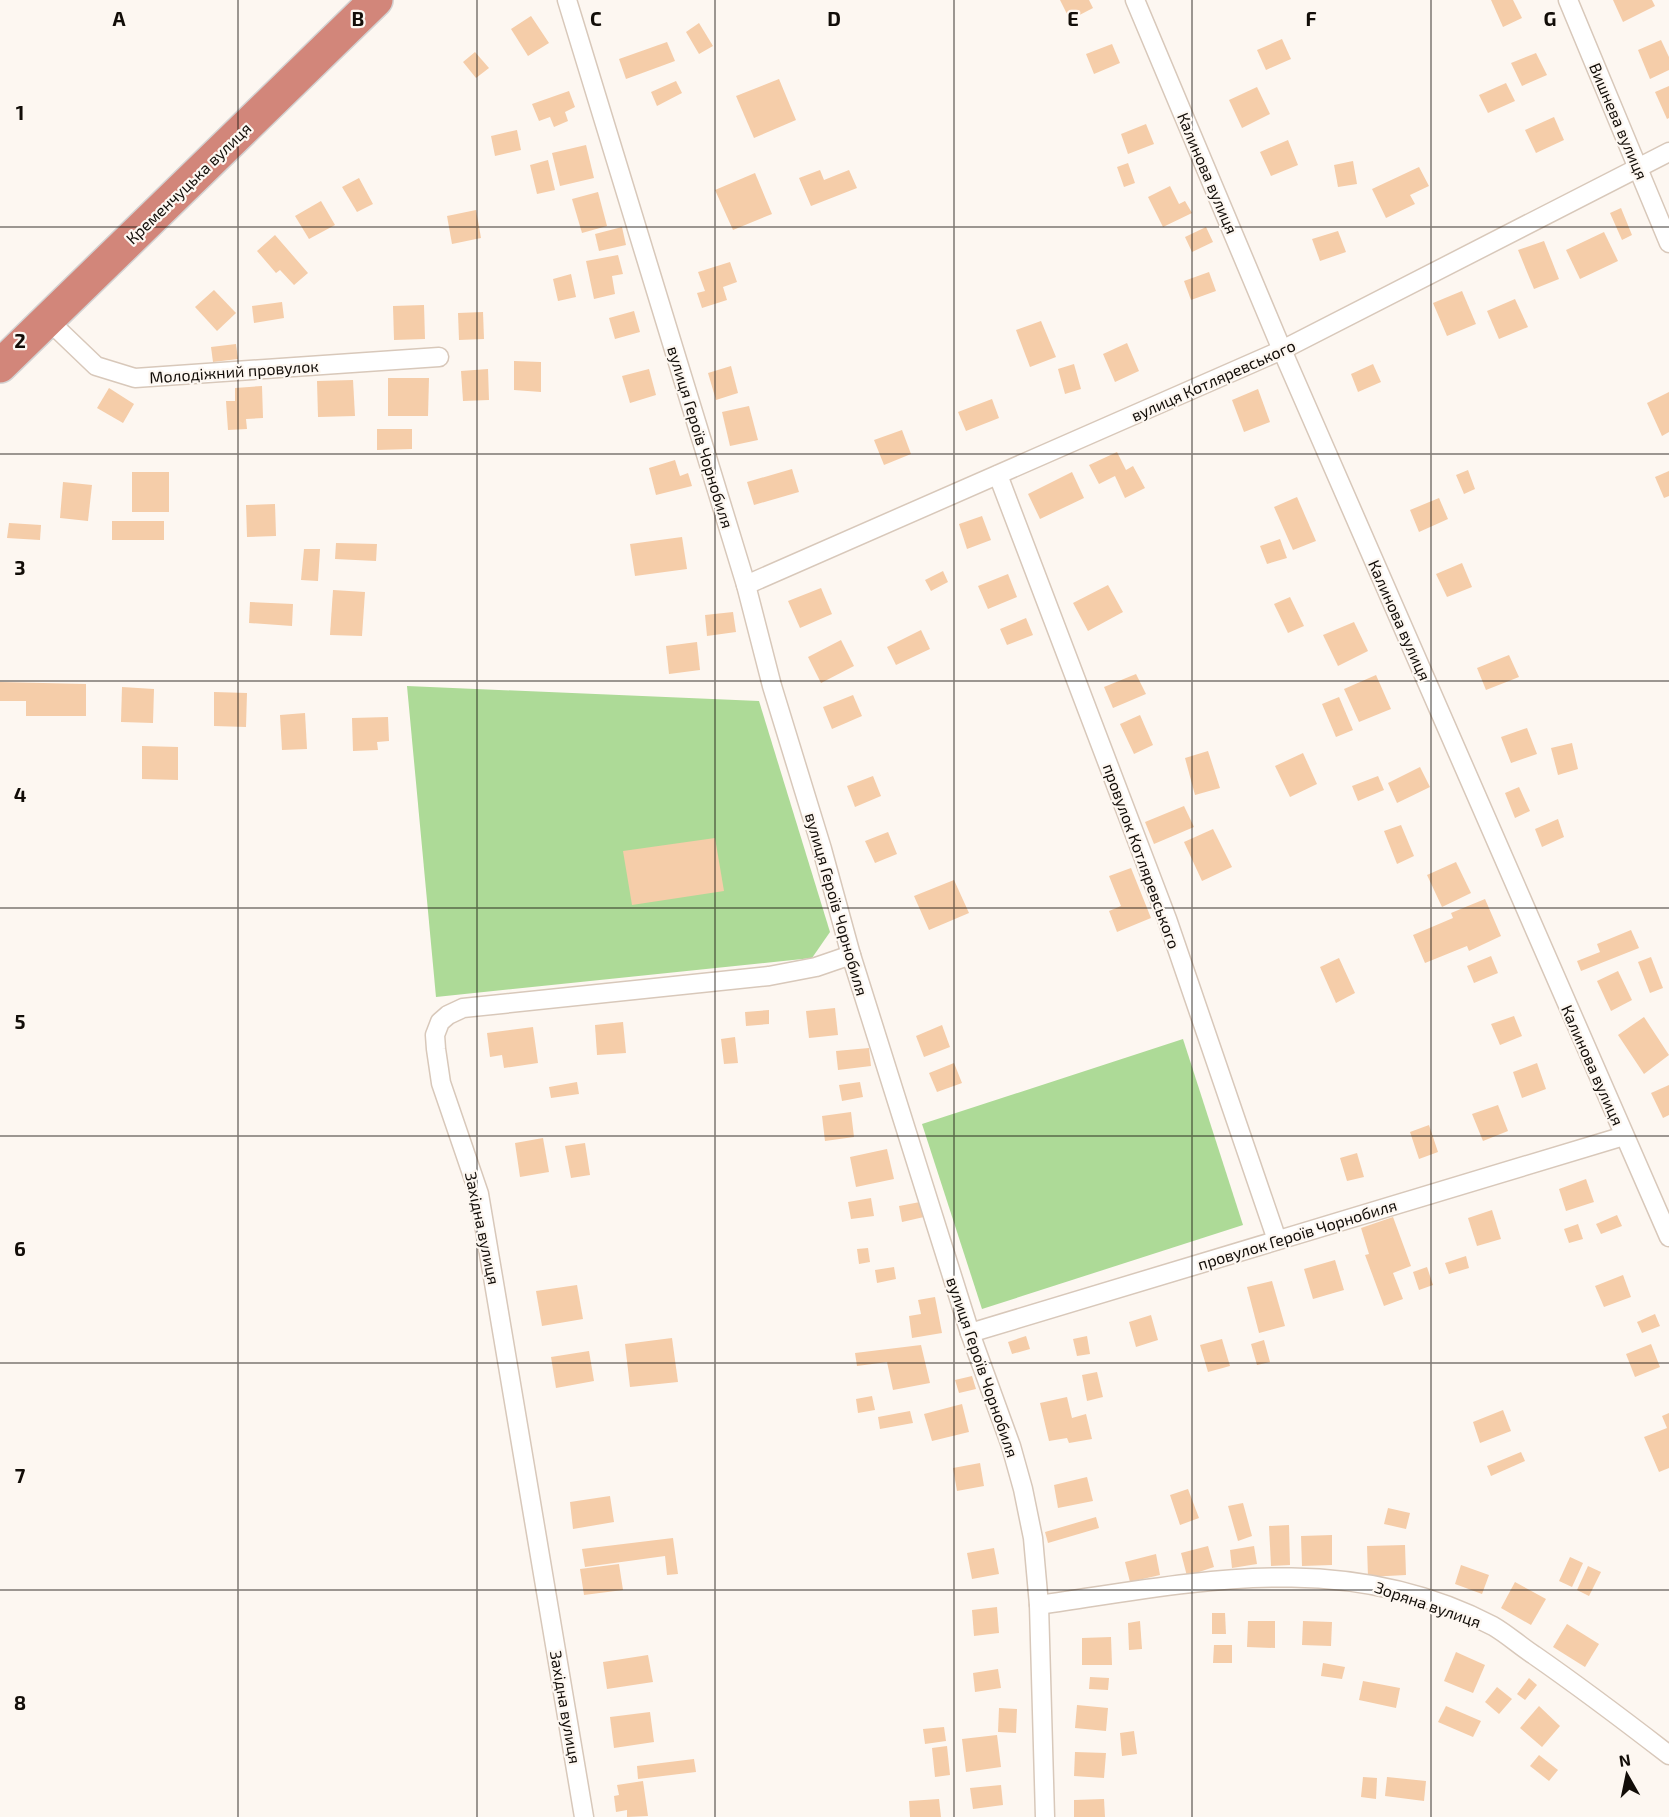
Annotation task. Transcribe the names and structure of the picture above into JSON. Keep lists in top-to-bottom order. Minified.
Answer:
{"streets":{"highway":["Кременчуцька вулиця"],"street":["Вишнева вулиця","Калинова вулиця","Молодіжний провулок","вулиця Котляревського","вулиця Героїв Чорнобиля","провулок Котляревського","Західна вулиця","провулок Героїв Чорнобиля","Зоряна вулиця"]},"crossings":[["Вишнева вулиця","вулиця Котляревського"],["Калинова вулиця","вулиця Котляревського"],["Калинова вулиця","провулок Героїв Чорнобиля"],["Кременчуцька вулиця","Молодіжний провулок"],["вулиця Котляревського","вулиця Героїв Чорнобиля"],["вулиця Котляревського","провулок Котляревського"],["вулиця Героїв Чорнобиля","Західна вулиця"],["вулиця Героїв Чорнобиля","провулок Героїв Чорнобиля"],["вулиця Героїв Чорнобиля","Зоряна вулиця"],["провулок Котляревського","провулок Героїв Чорнобиля"]],"north":"top","grid":{"columns":["A","B","C","D","E","F","G"],"rows":["1","2","3","4","5","6","7","8"]}}
